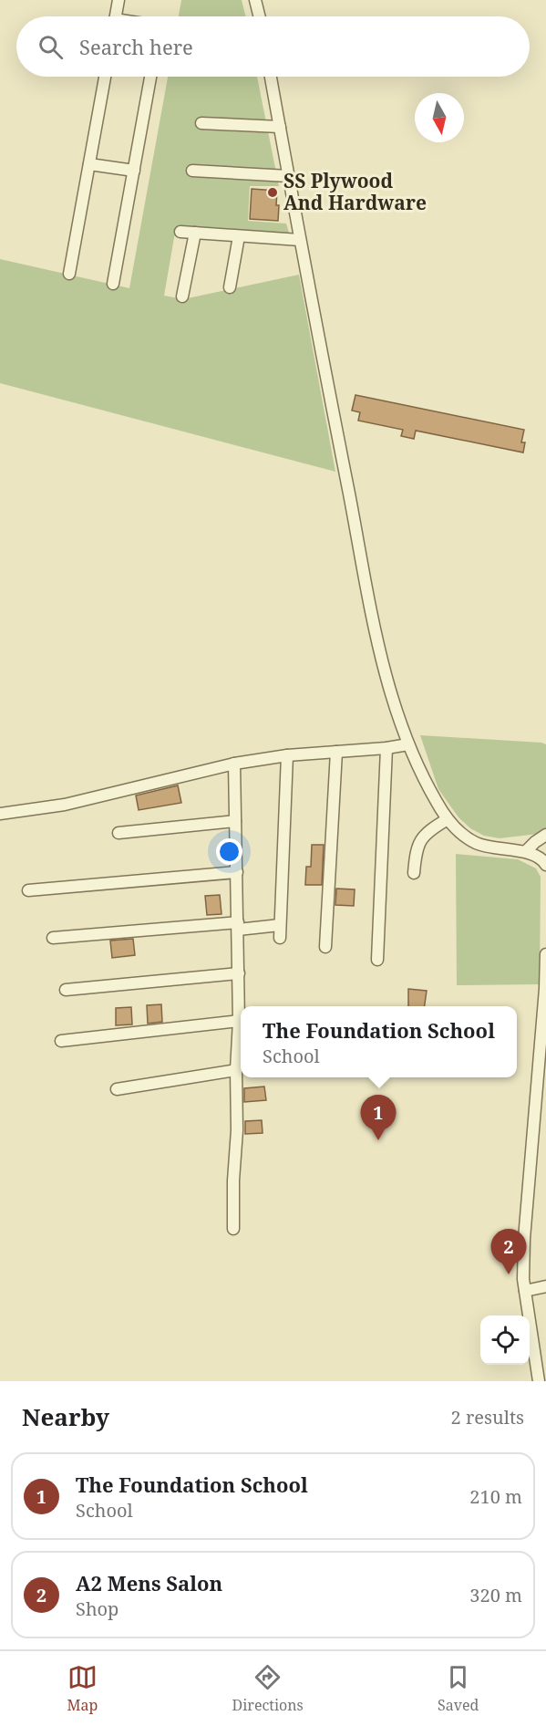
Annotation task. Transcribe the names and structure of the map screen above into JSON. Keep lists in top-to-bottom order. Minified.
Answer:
{"places":["SS Plywood And Hardware"],"north":"bottom","page":{"search":"Search here","popup":["The Foundation School","School"],"pins":["1","2"],"heading":["Nearby","2 results"],"list":[{"mark":"1","name":"The Foundation School","note":"School","value":"210 m"},{"mark":"2","name":"A2 Mens Salon","note":"Shop","value":"320 m"}],"nav":["Map","Directions","Saved"]}}
